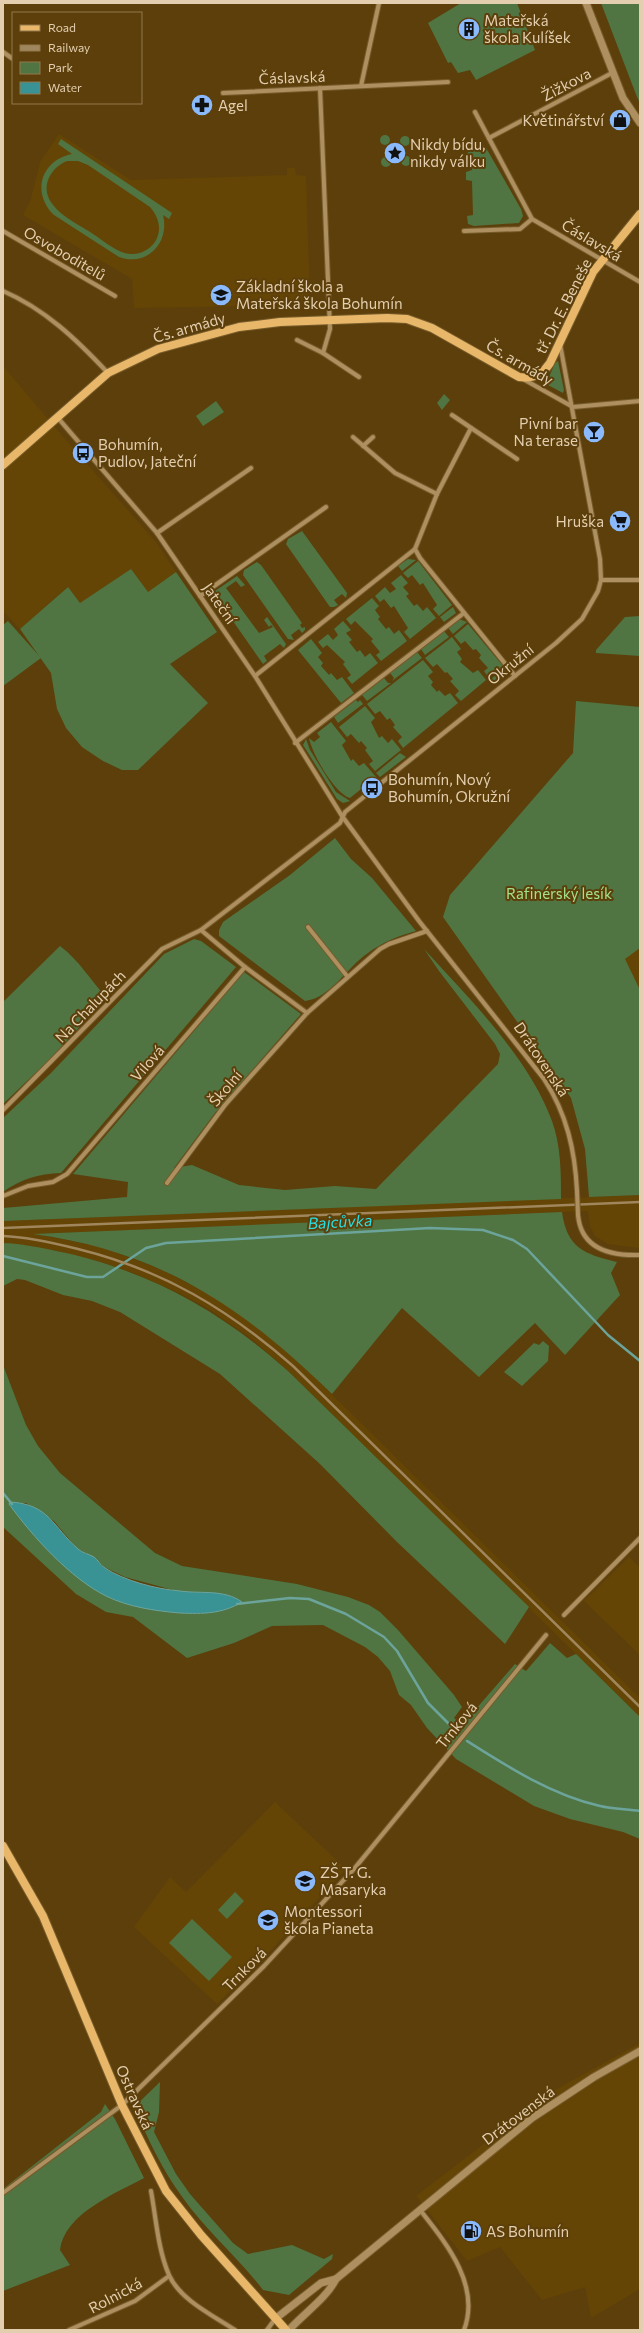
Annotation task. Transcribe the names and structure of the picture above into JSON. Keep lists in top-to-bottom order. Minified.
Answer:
{"streets":{"main road":["tř. Dr. E. Beneše","Čs. armády","Ostravská"],"street":["Čáslavská","Žižkova","Osvoboditelů","Jateční","Okružní","Na Chalupách","Drátovenská","Vilová","Školní","Trnková","Rolnická"]},"crossings":[["Čáslavská","tř. Dr. E. Beneše"],["tř. Dr. E. Beneše","Čs. armády"],["tř. Dr. E. Beneše","Okružní"],["Čs. armády","Jateční"],["Čs. armády","Okružní"],["Jateční","Okružní"],["Jateční","Na Chalupách"],["Okružní","Na Chalupách"],["Drátovenská","Školní"],["Drátovenská","Ostravská"],["Trnková","Ostravská"]],"water":["Bajcůvka"],"parks":["Rafinérský lesík"],"places":{"building":["Mateřská škola Kulíšek"],"pharmacy":["Agel"],"shop":["Květinářství"],"place":["Nikdy bídu, nikdy válku"],"school or university":["Základní škola a Mateřská škola Bohumín","ZŠ T. G. Masaryka","Montessori škola Pianeta"],"bar":["Pivní bar Na terase"],"bus stop":["Bohumín, Pudlov, Jateční","Bohumín, Nový Bohumín, Okružní"],"supermarket":["Hruška"],"fuel station":["AS Bohumín"]},"legend":["Road","Railway","Park","Water"]}
